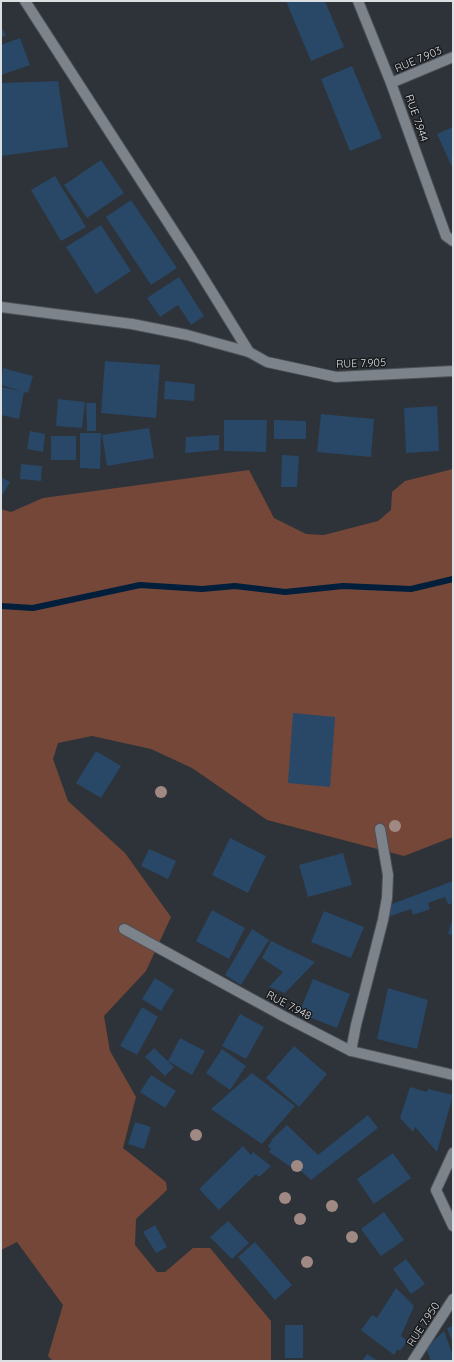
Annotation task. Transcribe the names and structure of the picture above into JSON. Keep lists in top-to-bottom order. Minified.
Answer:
{"streets":{"street":["RUE 7.903","RUE 7.944","RUE 7.905","RUE 7.948","RUE 7.950"]},"crossings":[["RUE 7.903","RUE 7.944"]]}
